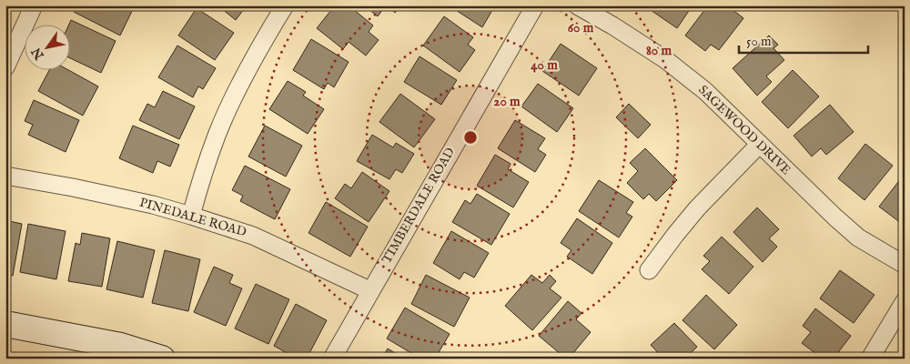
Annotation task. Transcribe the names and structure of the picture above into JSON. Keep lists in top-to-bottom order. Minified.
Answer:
{"streets":{"street":["SAGEWOOD DRIVE","TIMBERDALE ROAD","PINEDALE ROAD"]},"crossings":[["TIMBERDALE ROAD","PINEDALE ROAD"]],"scale_bar":"50 m","north":"bottom left","rings":["60 m","80 m","40 m","20 m"]}
